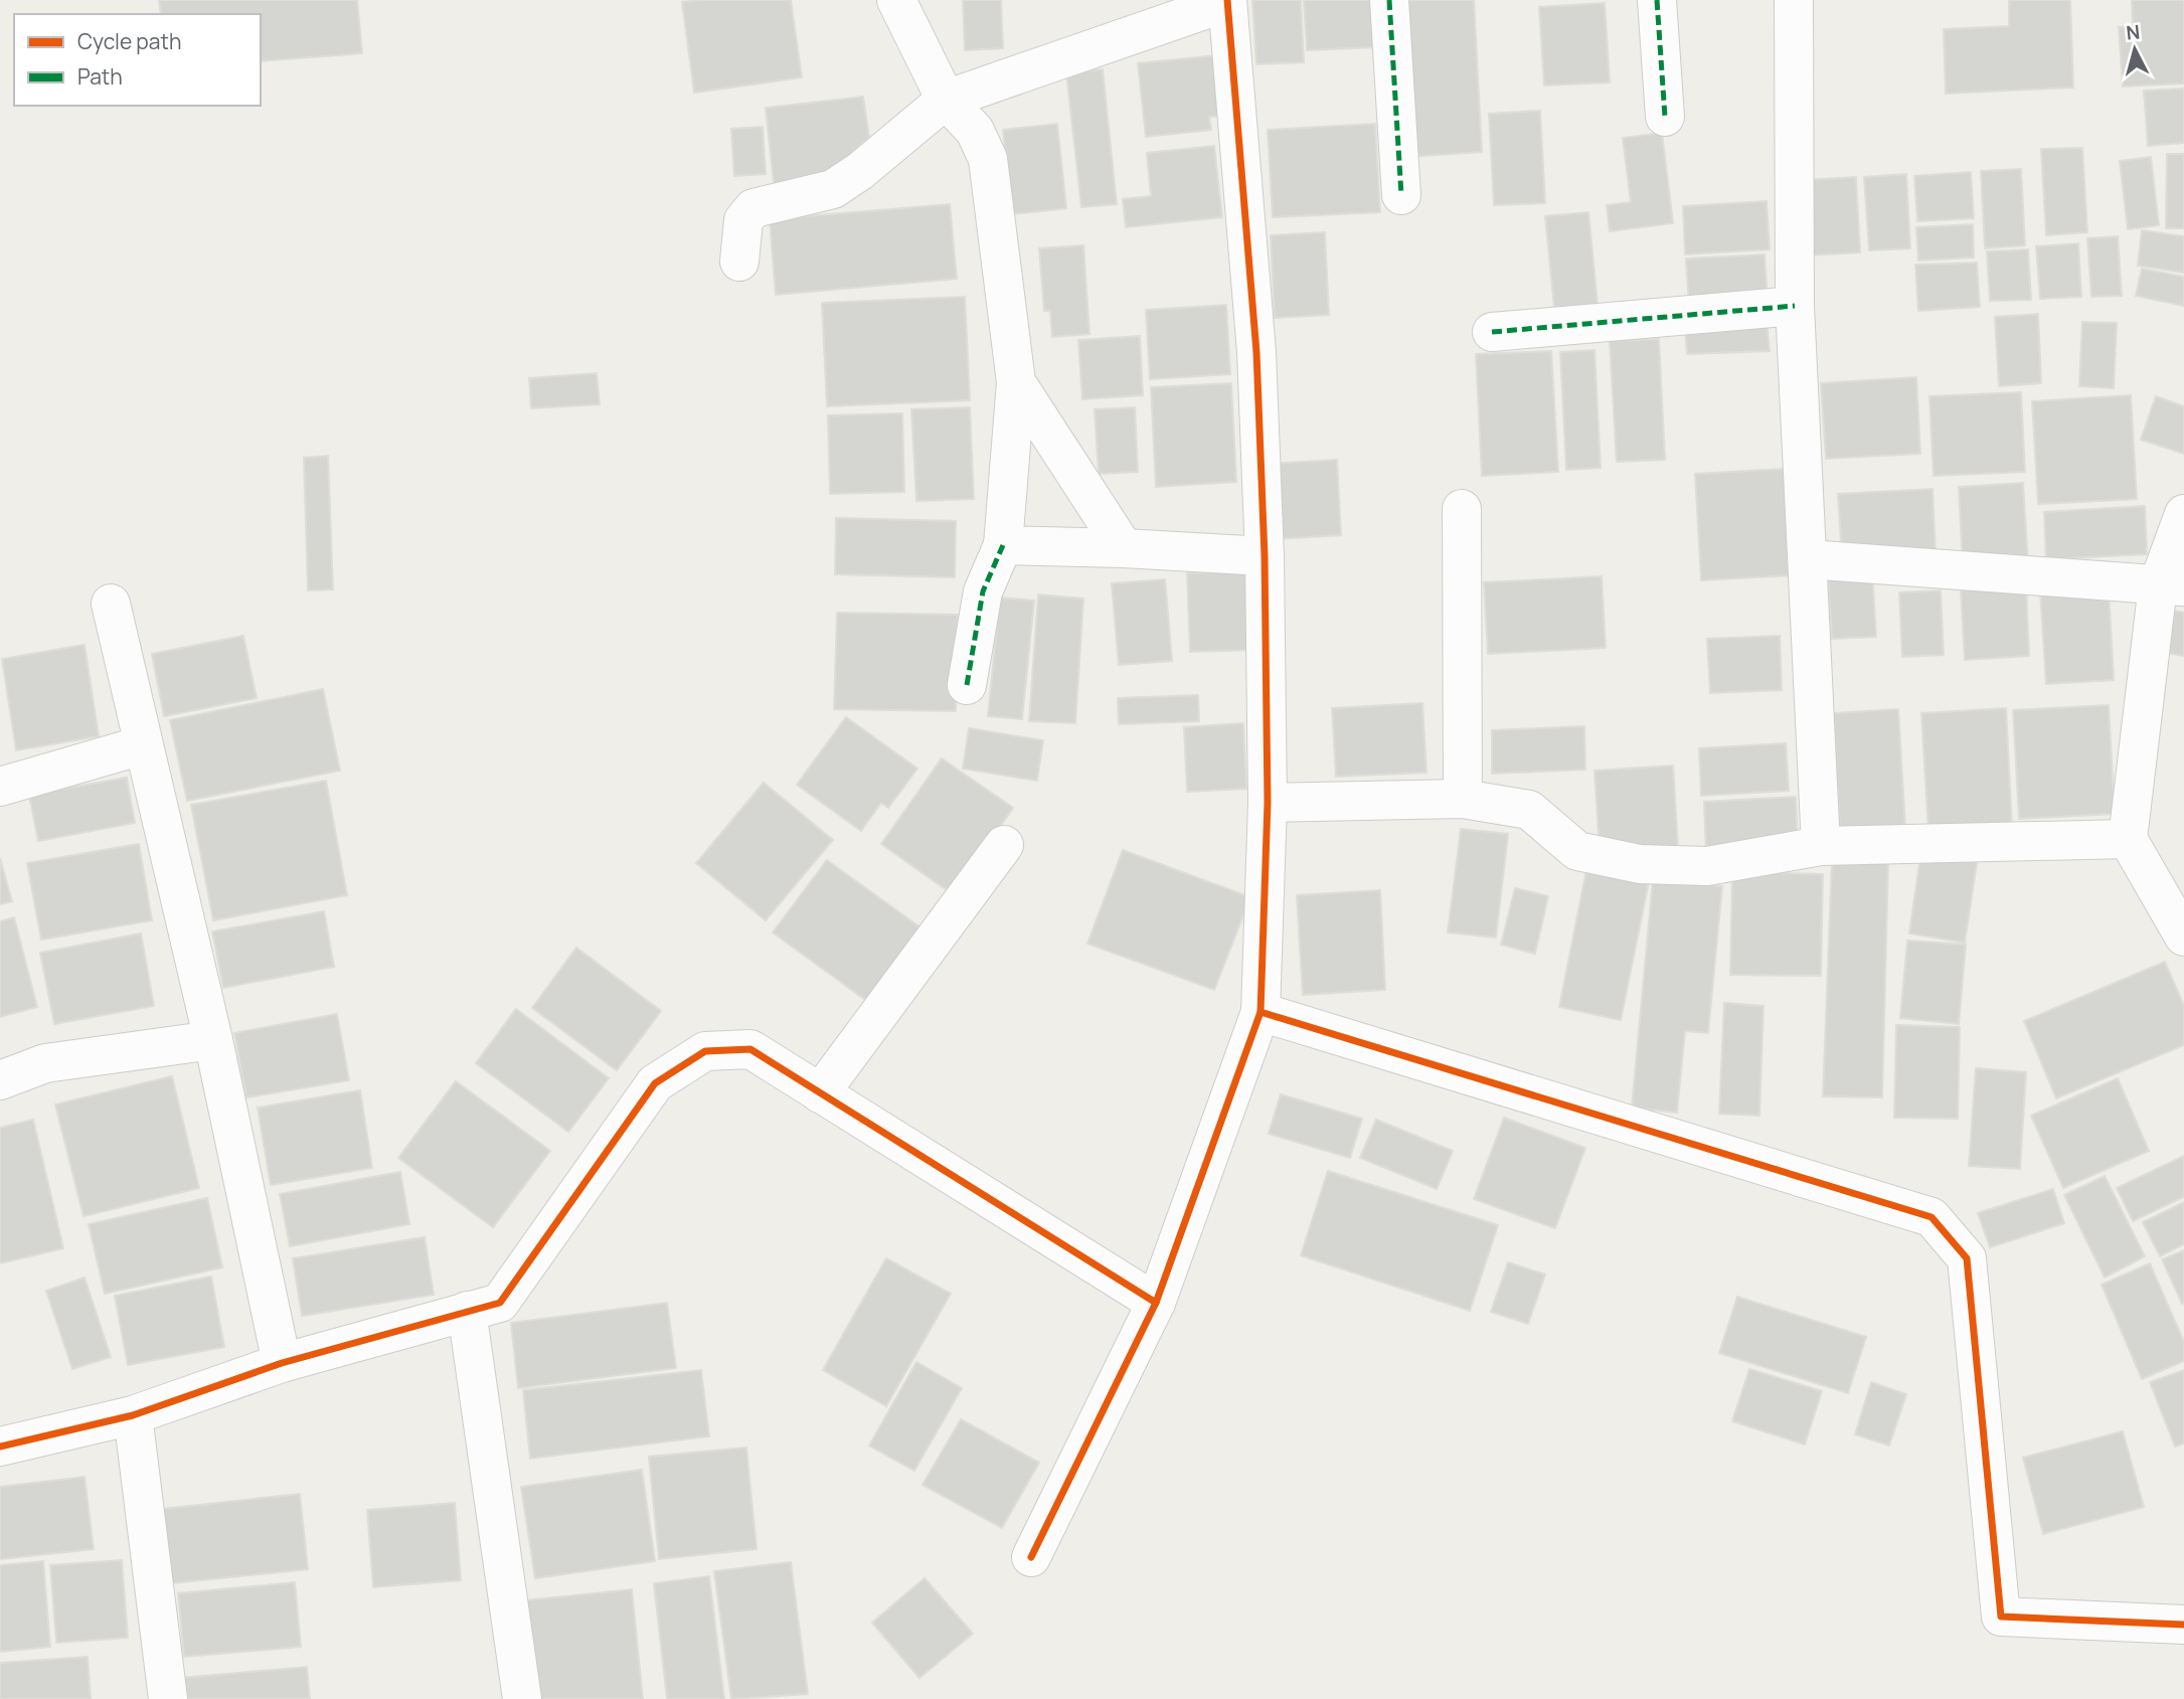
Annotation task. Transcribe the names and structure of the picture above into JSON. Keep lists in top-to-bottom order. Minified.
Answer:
{"legend":["Cycle path","Path"],"north":"top"}
